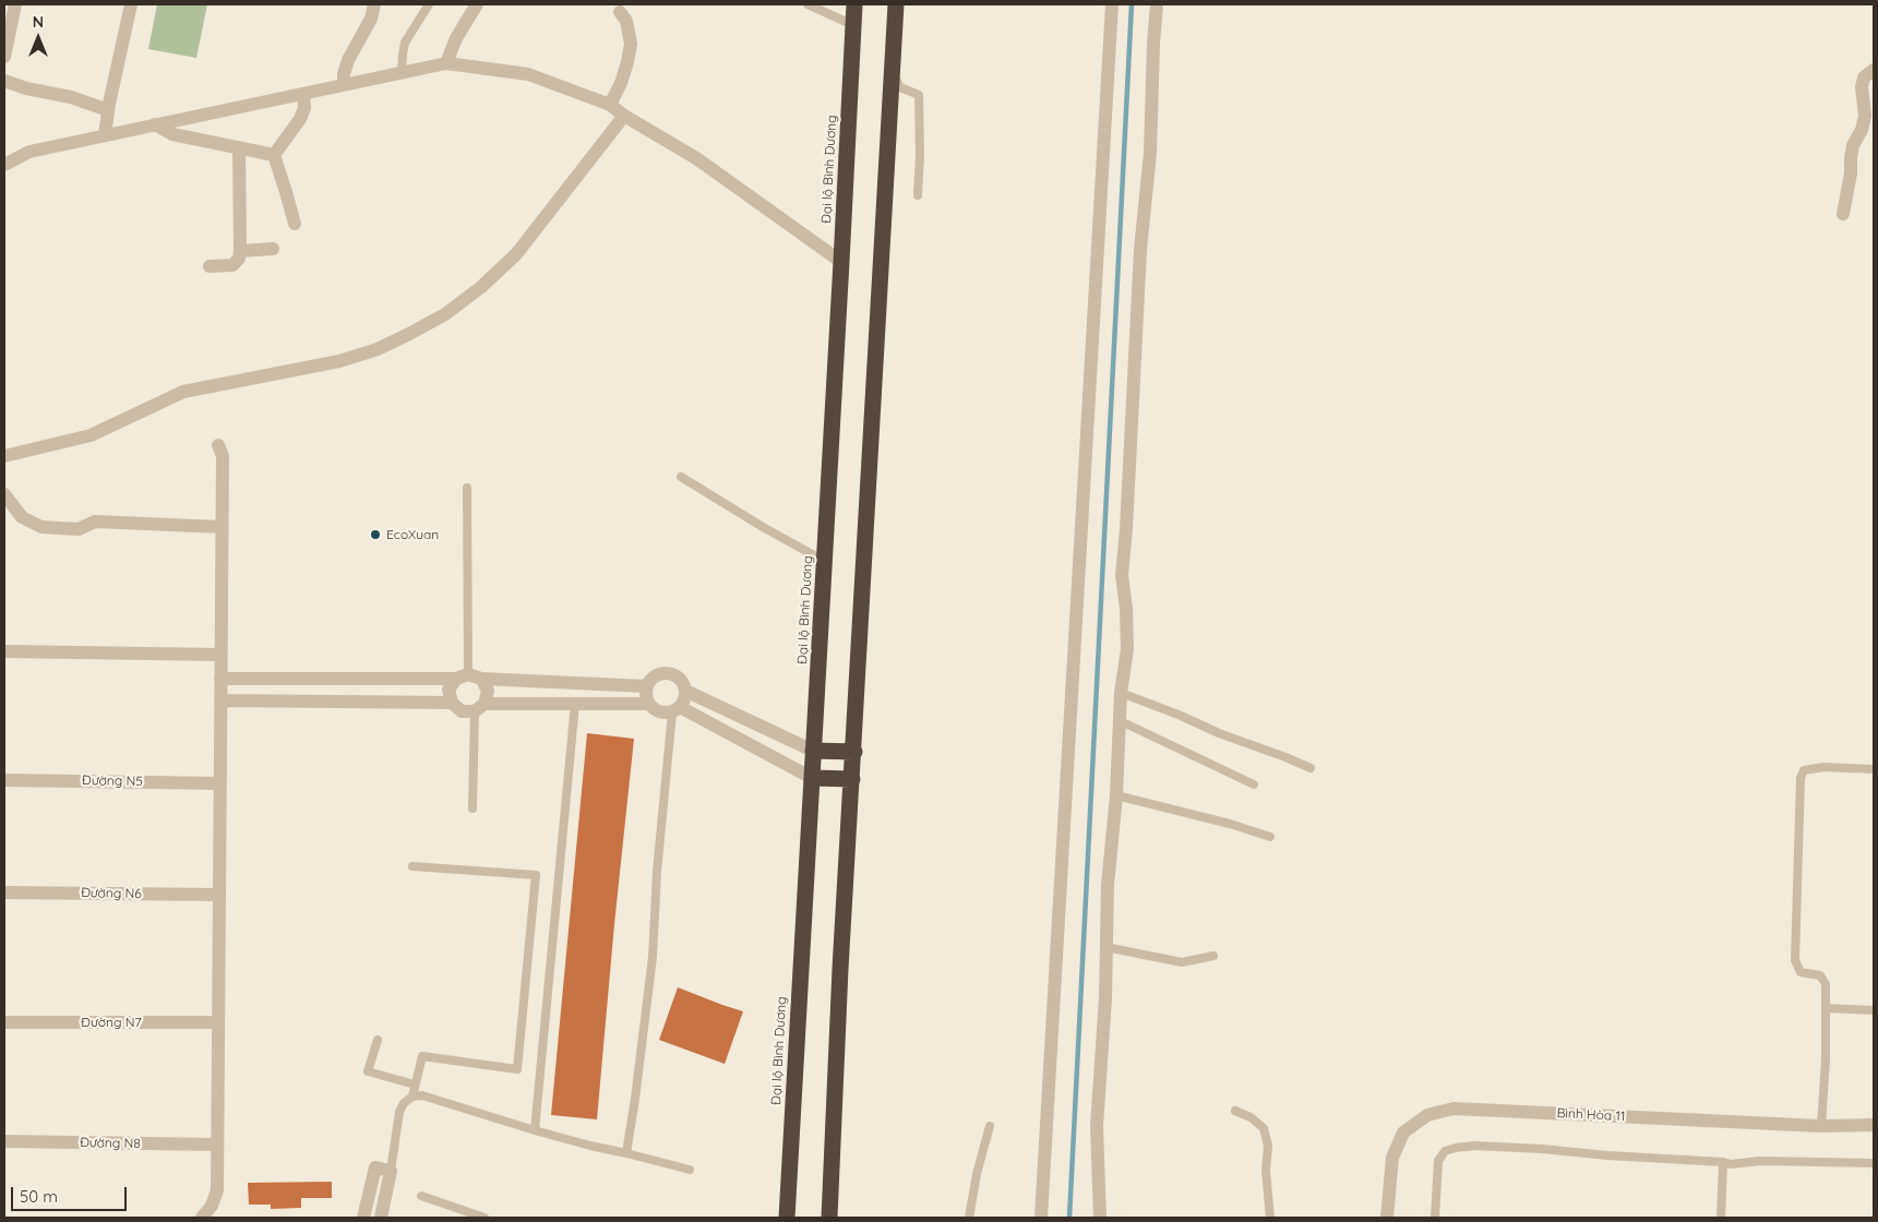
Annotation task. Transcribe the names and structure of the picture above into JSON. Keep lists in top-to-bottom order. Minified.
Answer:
{"streets":{"highway":["Đại lộ Bình Dương"],"street":["Đường N5","Đường N6","Đường N7","Bình Hòa 11","Đường N8"]},"places":["EcoXuan"],"scale_bar":"50 m","north":"top"}
